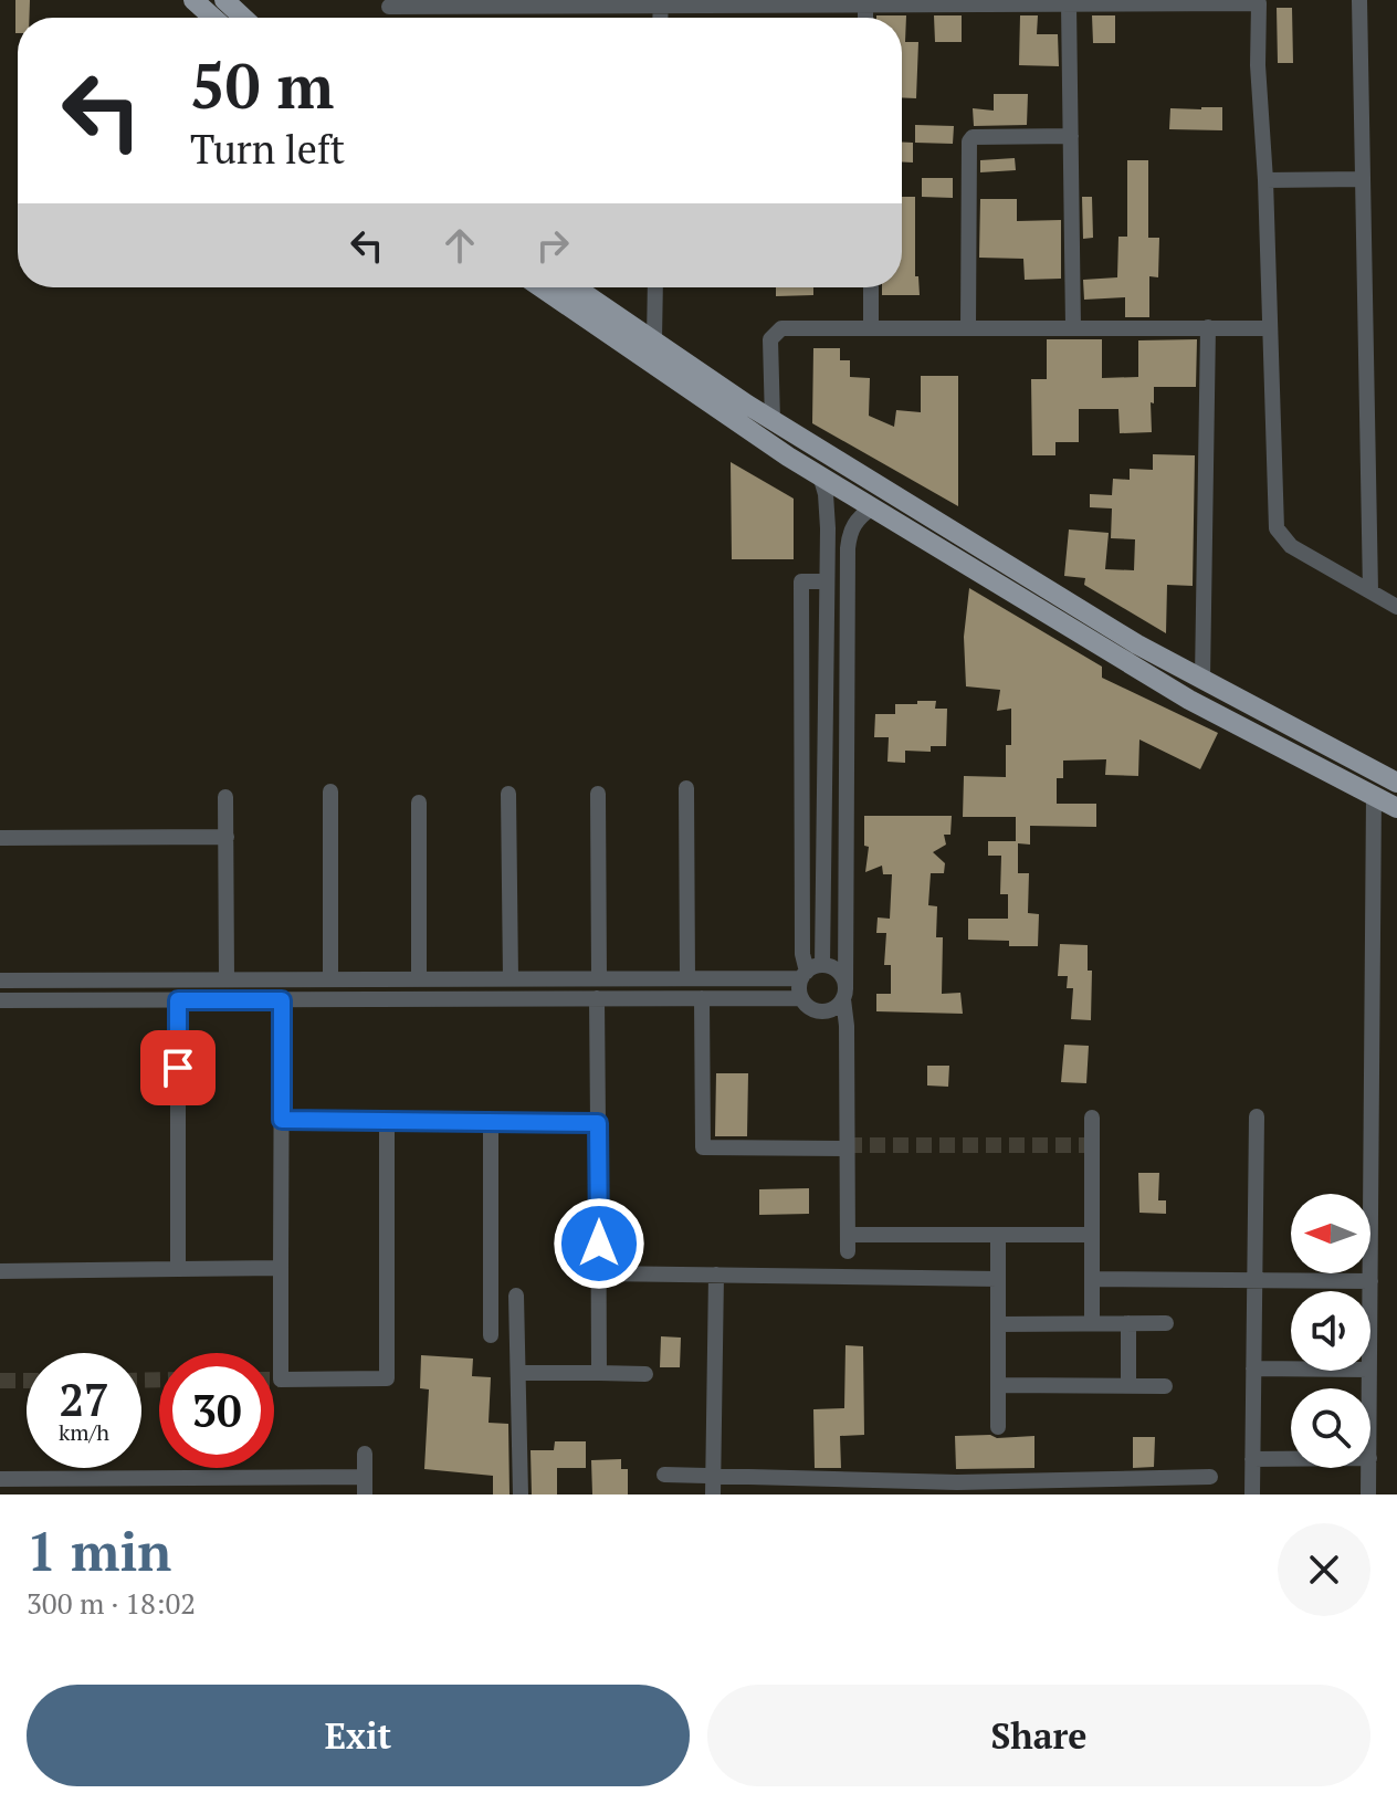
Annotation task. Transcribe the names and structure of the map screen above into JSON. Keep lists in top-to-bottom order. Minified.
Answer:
{"north":"left","page":{"turn":["50 m","Turn left"],"speed":"27 km/h","limit":"30","heading":["1 min","300 m · 18:02"],"buttons":["Exit","Share"]}}
